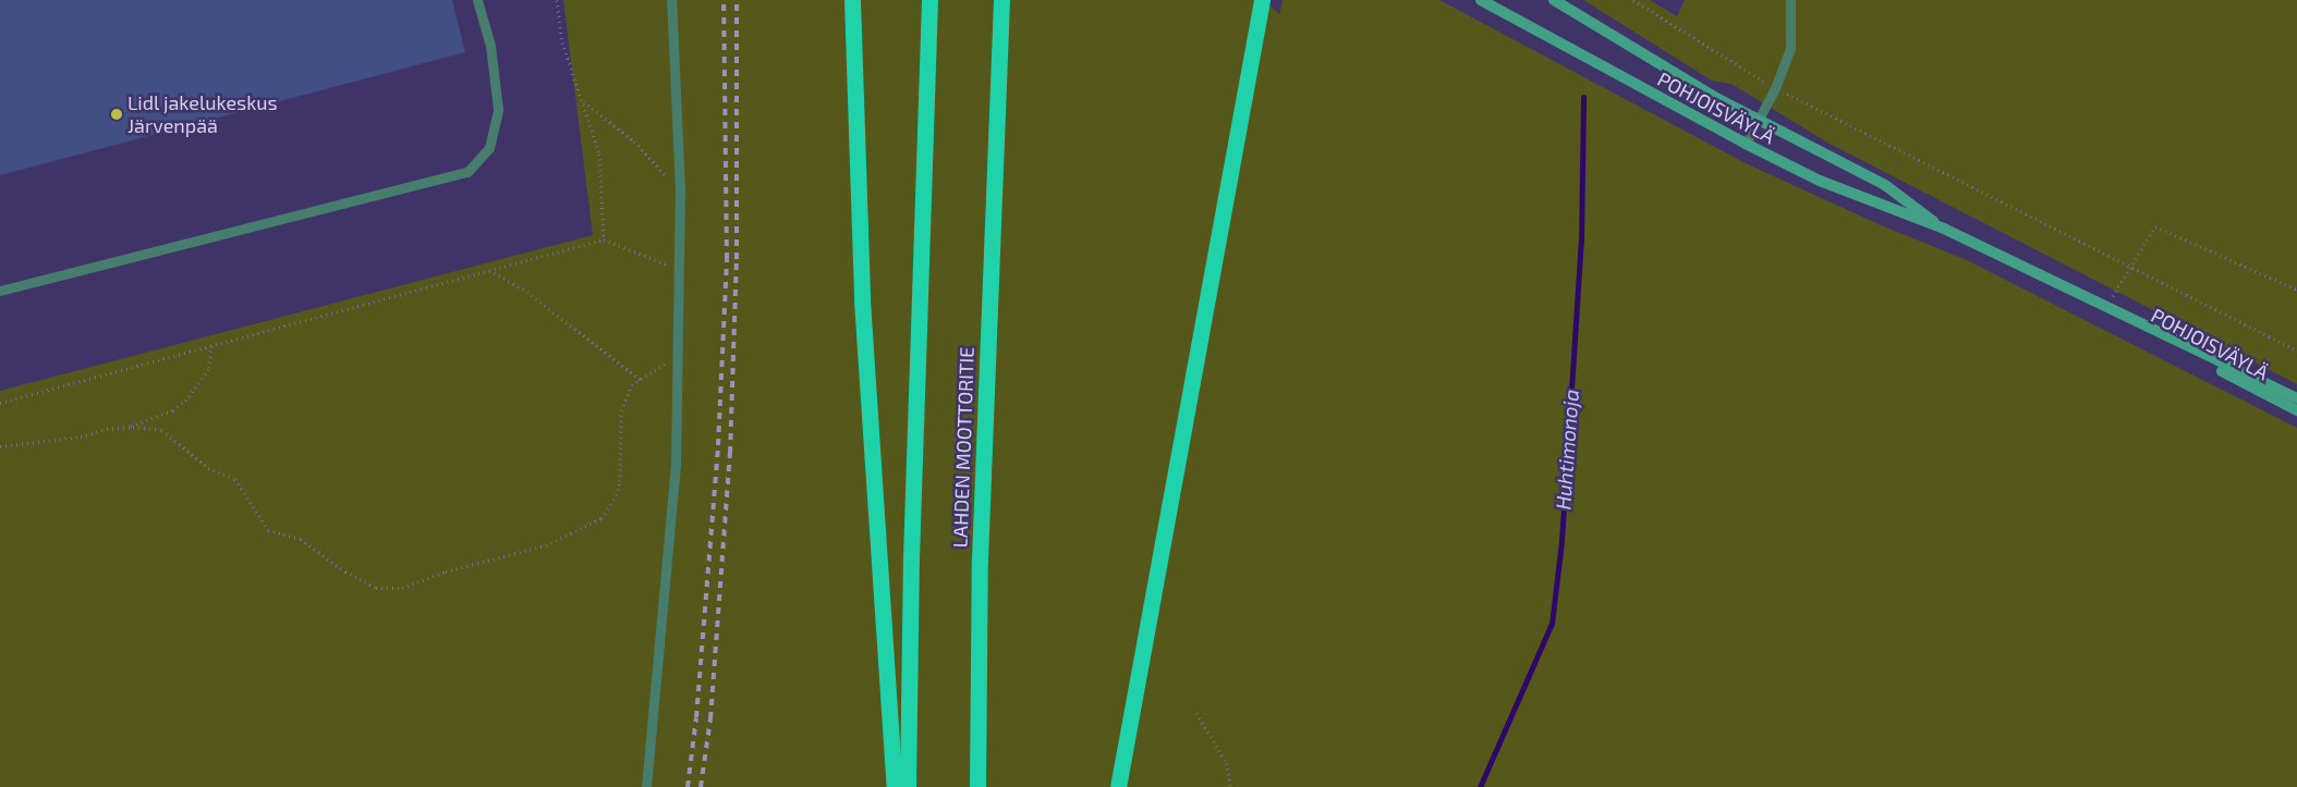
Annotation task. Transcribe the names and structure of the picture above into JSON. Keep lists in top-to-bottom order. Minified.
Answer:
{"streets":{"highway":["LAHDEN MOOTTORITIE"],"main road":["POHJOISVÄYLÄ"]},"water":["Huhtimonoja"],"places":["Lidl jakelukeskus Järvenpää"]}
